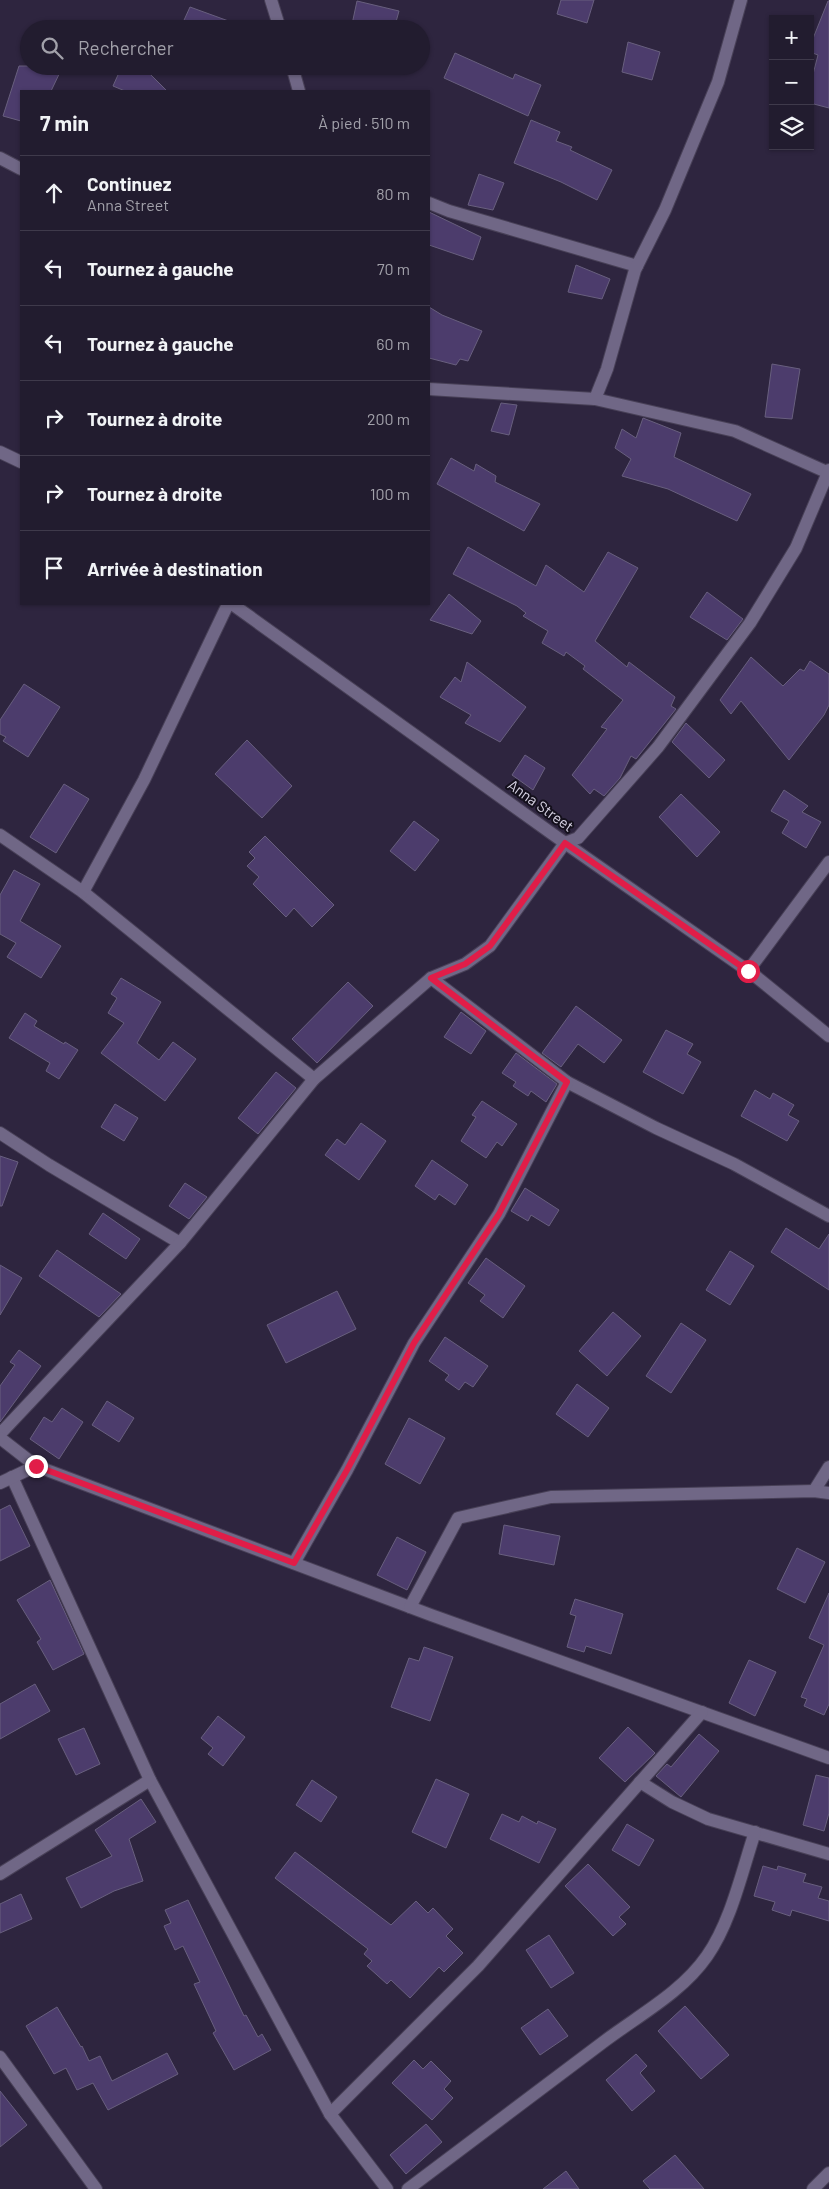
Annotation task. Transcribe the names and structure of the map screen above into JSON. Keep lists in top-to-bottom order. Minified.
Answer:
{"streets":{"street":["Anna Street"]},"page":{"map_buttons":["+","−"],"search":"Rechercher","heading":["7 min","À pied · 510 m"],"list":[["Continuez","Anna Street","80 m"],["Tournez à gauche","70 m"],["Tournez à gauche","60 m"],["Tournez à droite","200 m"],["Tournez à droite","100 m"],"Arrivée à destination"]}}
